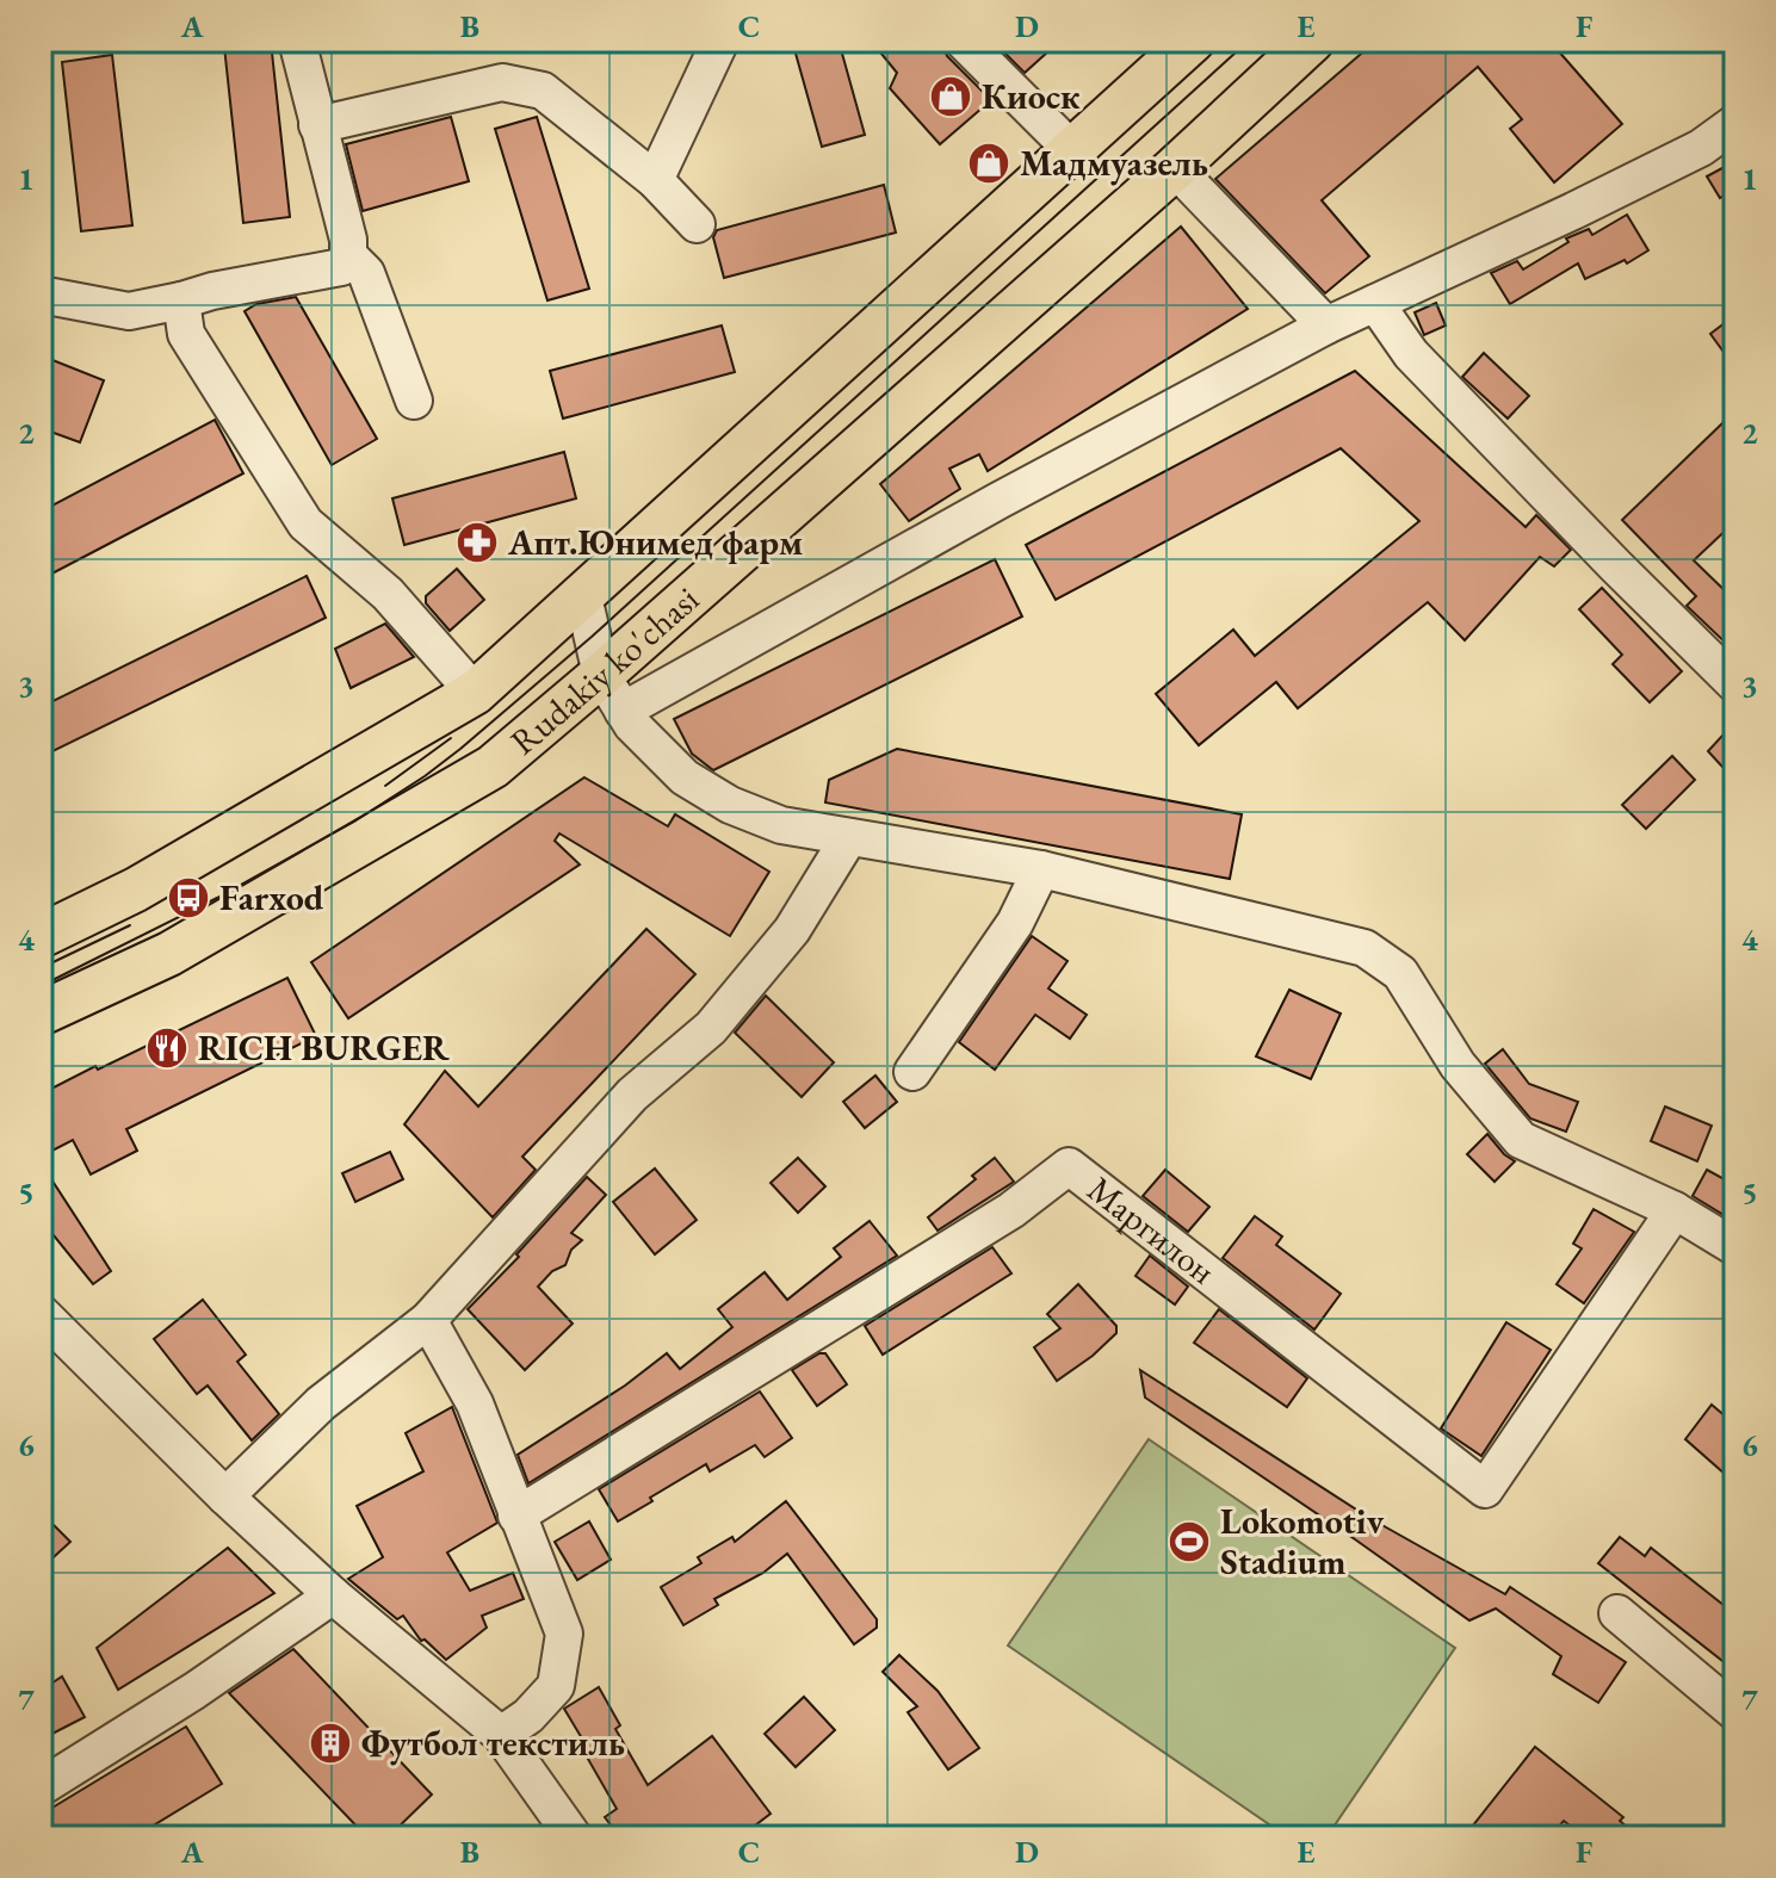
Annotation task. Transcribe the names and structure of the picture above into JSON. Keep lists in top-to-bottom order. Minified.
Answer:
{"streets":{"main road":["Rudakiy ko'chasi"],"street":["Маргилон"]},"places":{"shop":["Киоск","Мадмуазель"],"pharmacy":["Апт.Юнимед фарм"],"bus stop":["Farxod"],"restaurant":["RICH BURGER"],"sports":["Lokomotiv Stadium"],"building":["Футбол текстиль"]},"grid":{"columns":["A","B","C","D","E","F"],"rows":["1","2","3","4","5","6","7"]}}
